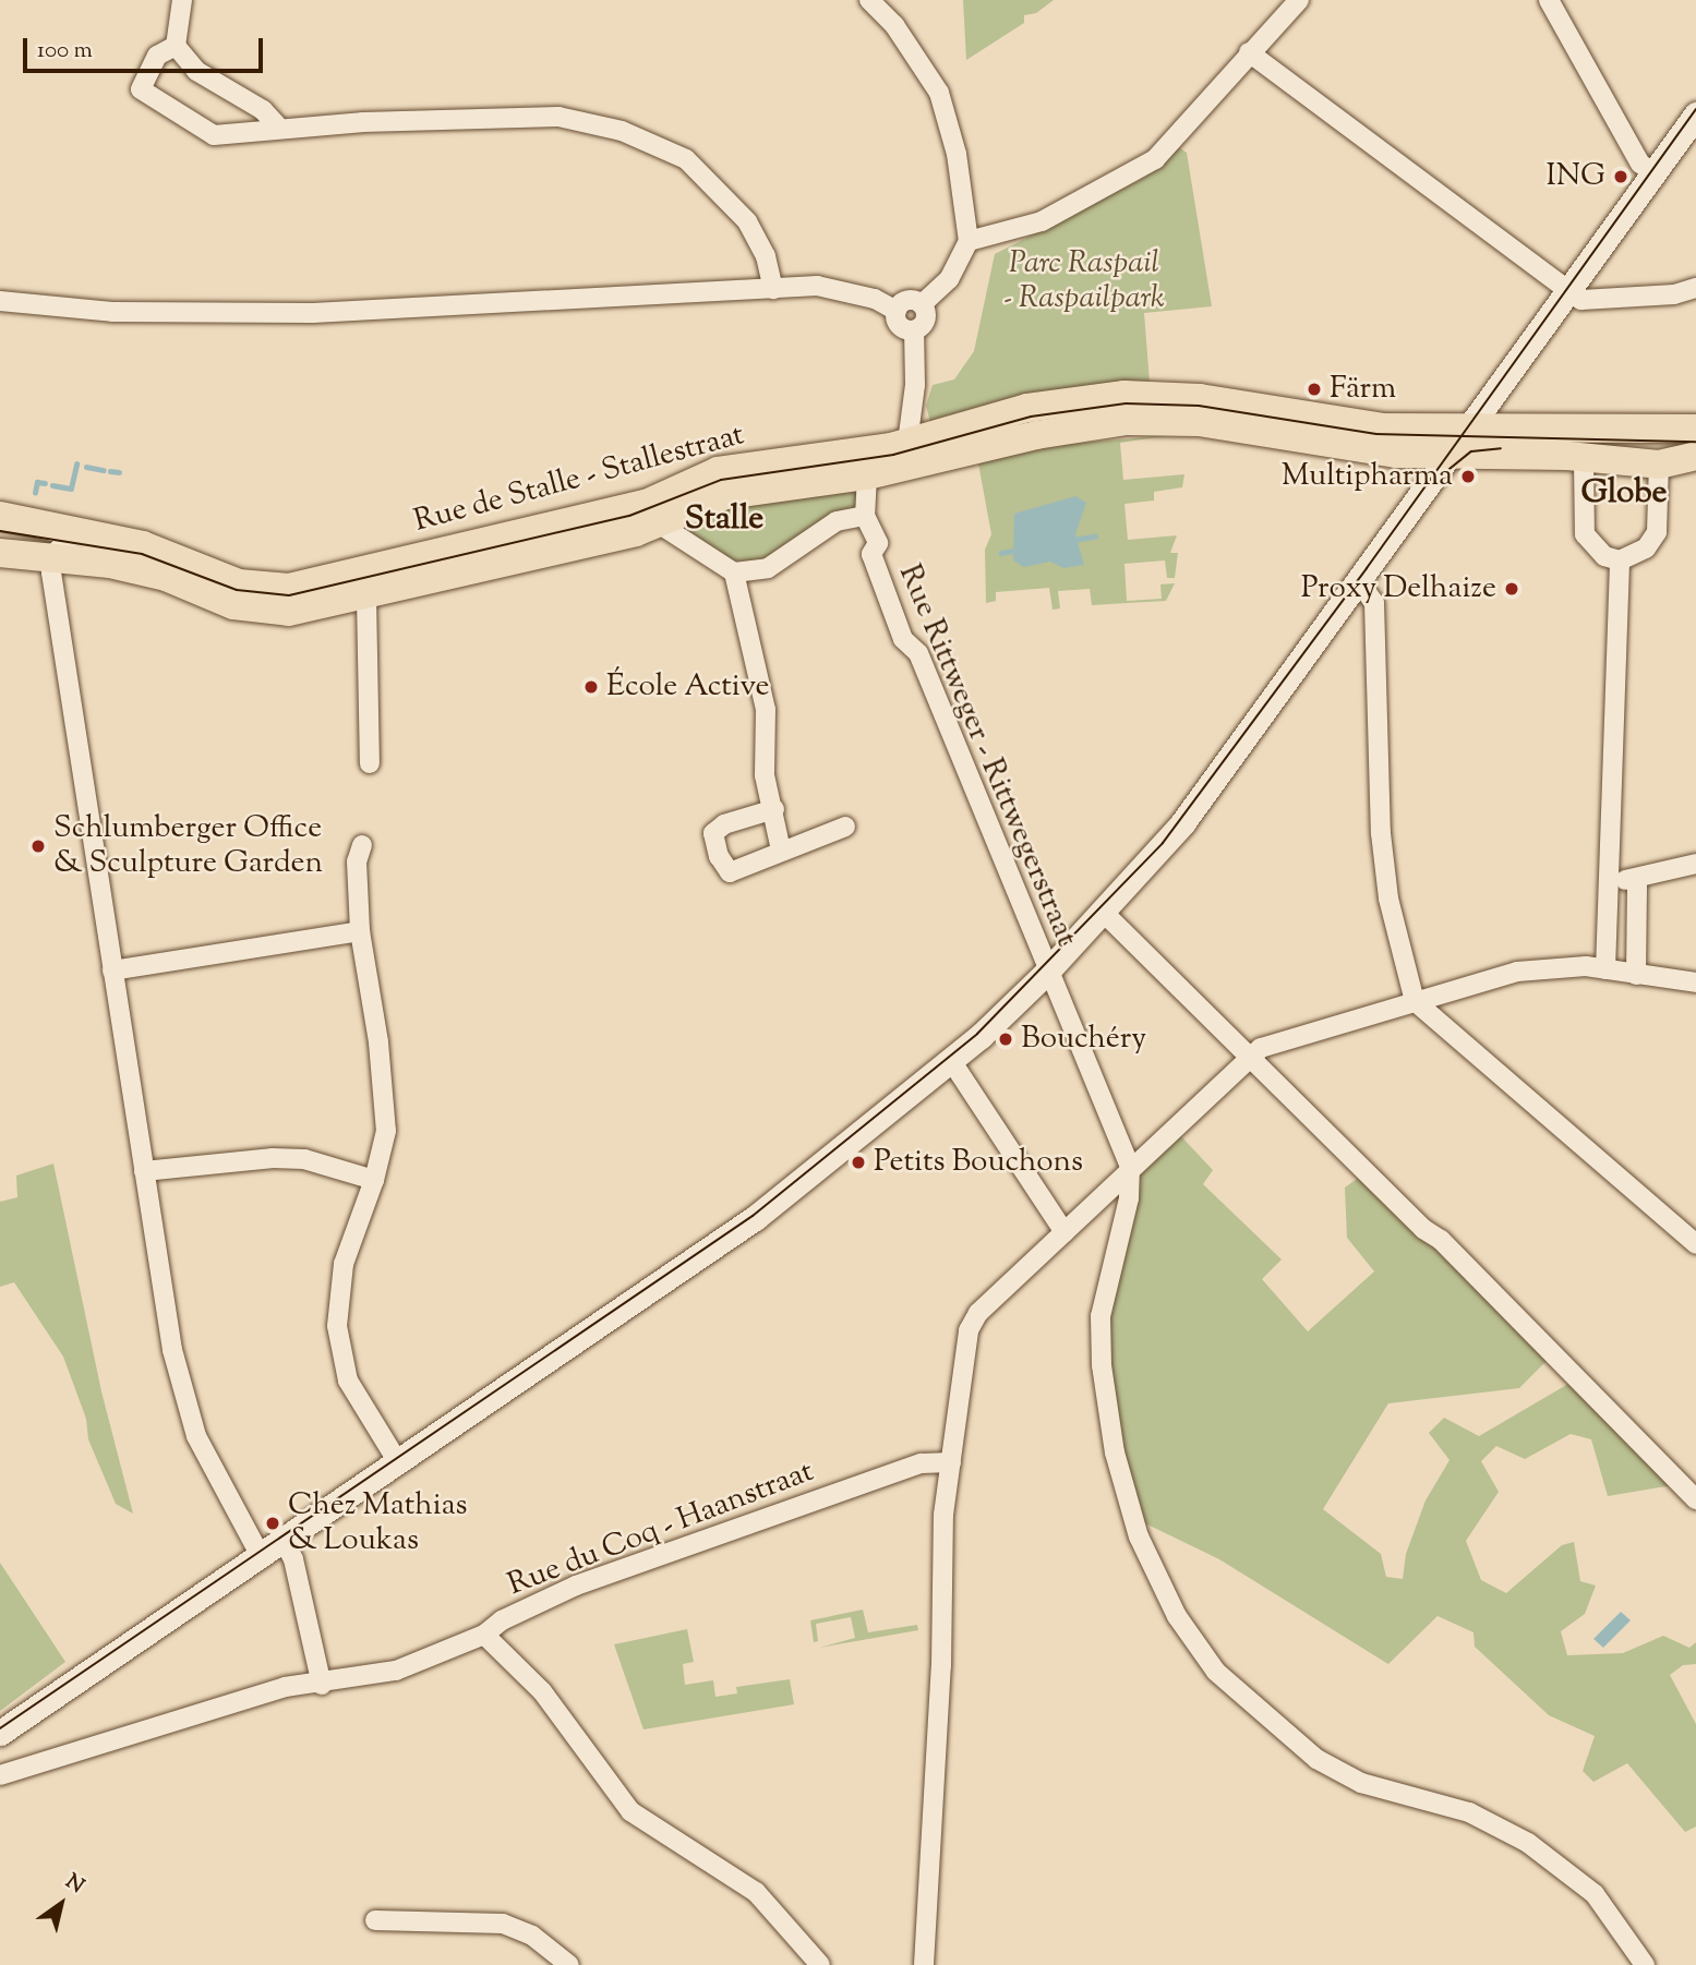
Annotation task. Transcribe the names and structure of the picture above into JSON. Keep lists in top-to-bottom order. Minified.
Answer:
{"streets":{"main road":["Rue de Stalle - Stallestraat"],"street":["Rue Rittweger - Rittwegerstraat","Rue du Coq - Haanstraat"]},"crossings":[["Rue de Stalle - Stallestraat","Rue Rittweger - Rittwegerstraat"]],"districts":["Globe","Stalle"],"parks":["Parc Raspail - Raspailpark"],"places":["ING","Färm","Multipharma","Proxy Delhaize","École Active","Schlumberger Office & Sculpture Garden","Bouchéry","Petits Bouchons","Chez Mathias & Loukas"],"scale_bar":"100 m","north":"top right"}
